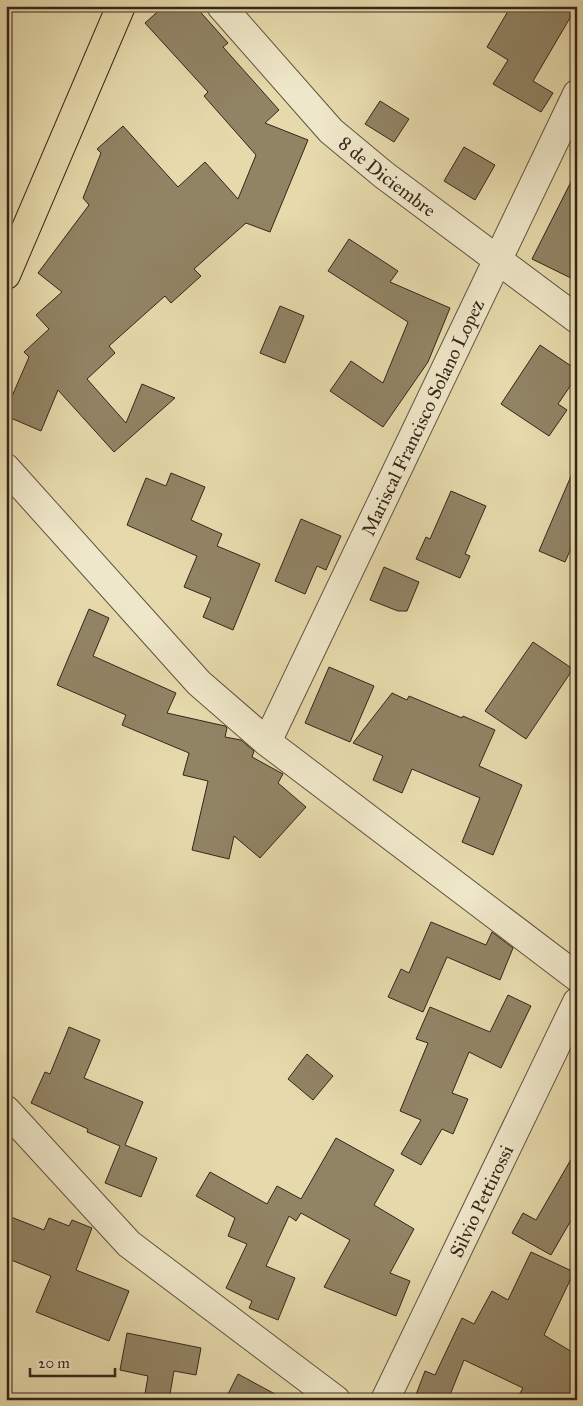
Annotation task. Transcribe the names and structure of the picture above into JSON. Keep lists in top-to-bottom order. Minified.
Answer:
{"streets":{"street":["8 de Diciembre","Mariscal Francisco Solano Lopez","Silvio Pettirossi"]},"crossings":[["8 de Diciembre","Mariscal Francisco Solano Lopez"]],"scale_bar":"20 m"}
